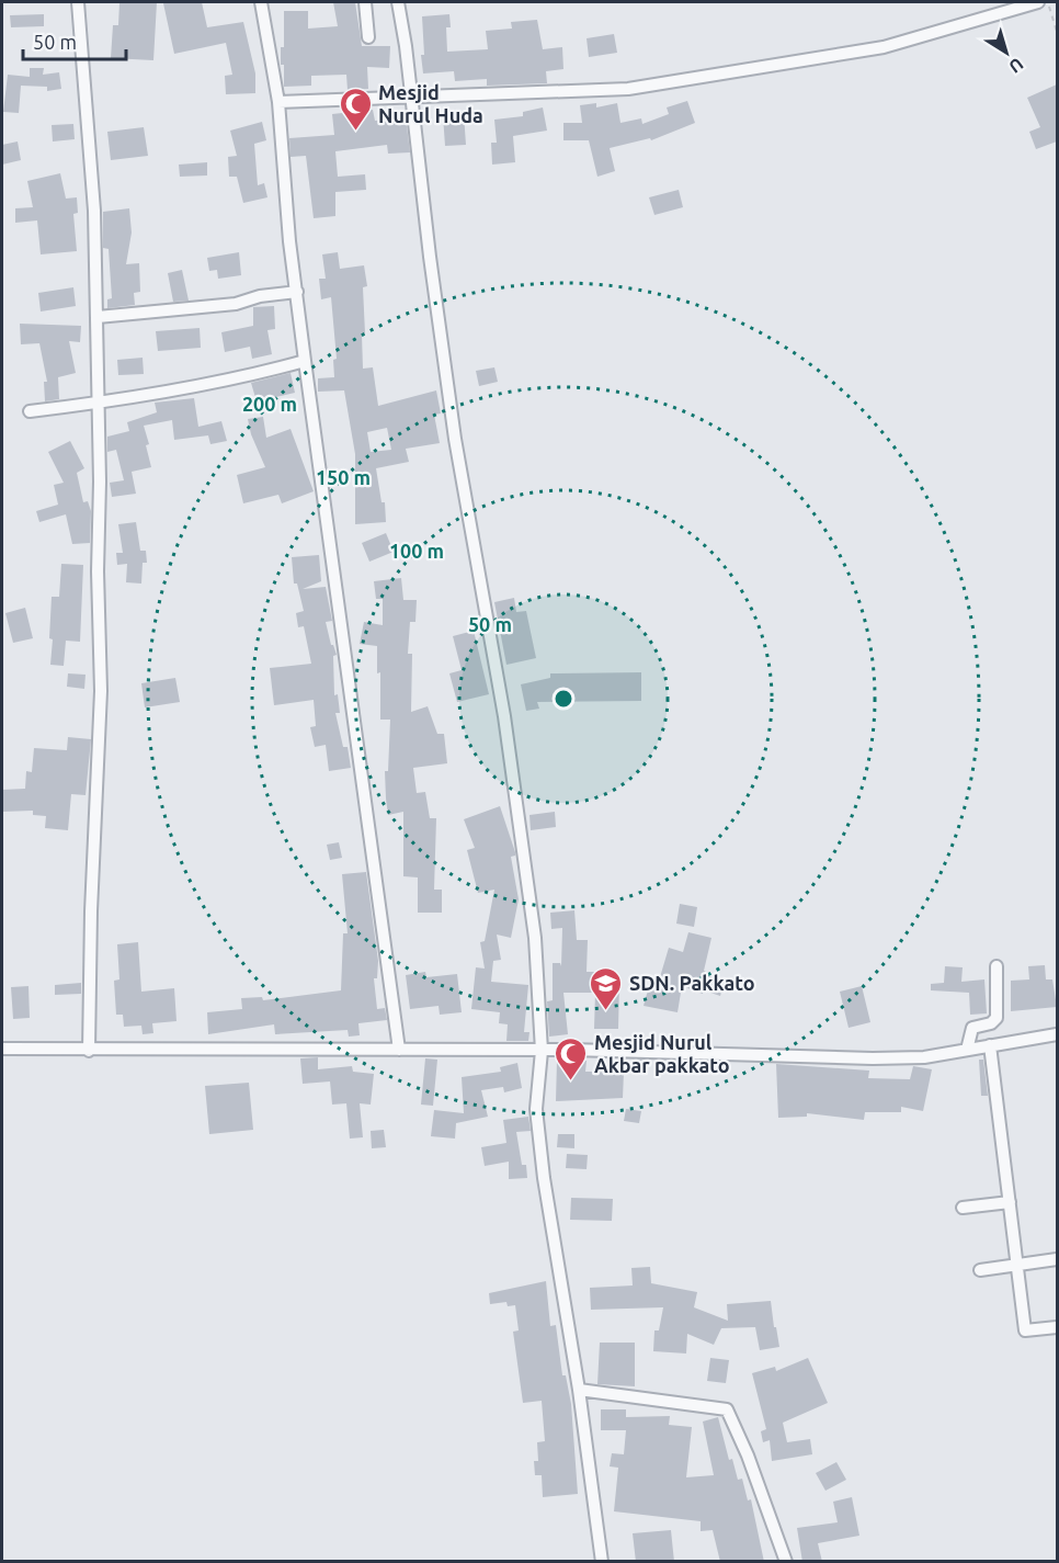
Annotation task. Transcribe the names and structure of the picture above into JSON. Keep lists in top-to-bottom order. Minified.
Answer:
{"places":{"mosque":["Mesjid Nurul Huda","Mesjid Nurul Akbar pakkato"],"school or university":["SDN. Pakkato"]},"scale_bar":"50 m","north":"bottom right","rings":["200 m","150 m","100 m","50 m"]}
